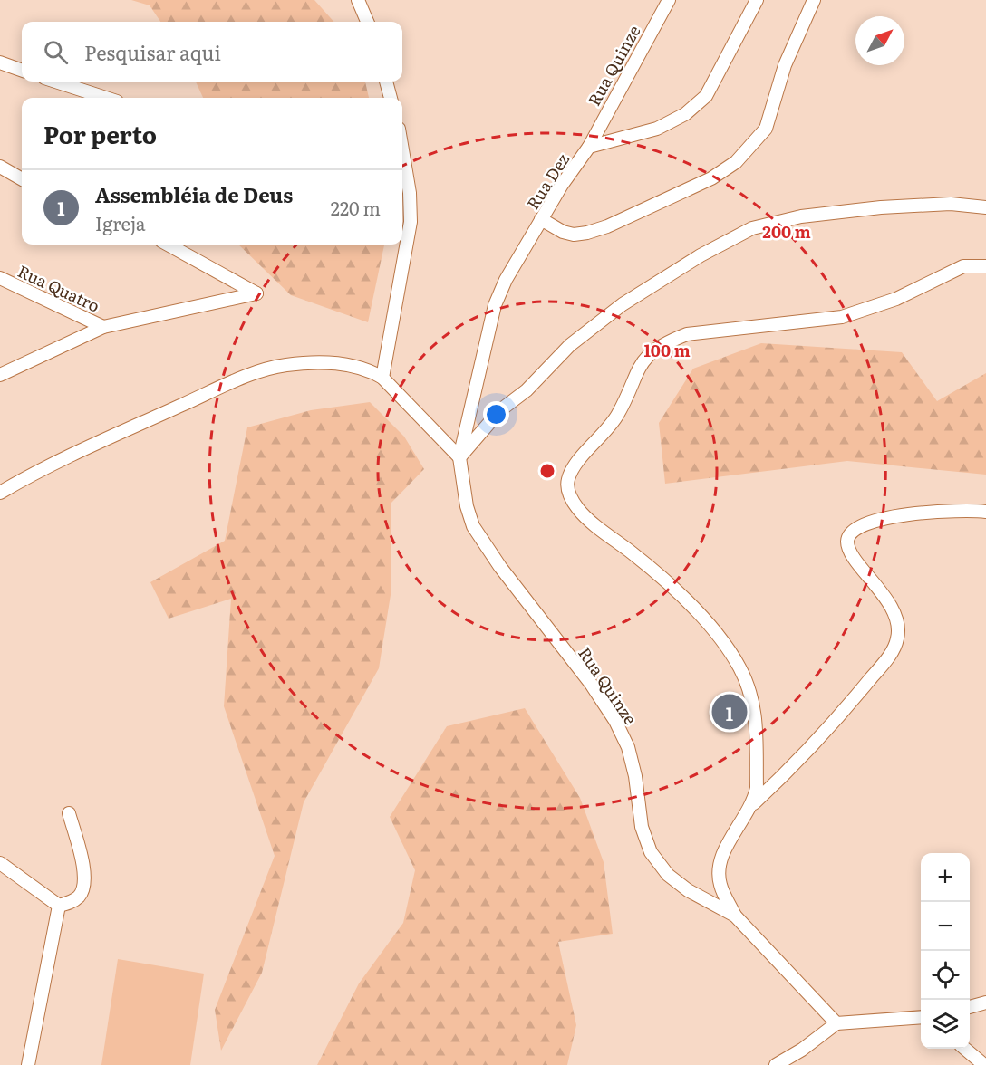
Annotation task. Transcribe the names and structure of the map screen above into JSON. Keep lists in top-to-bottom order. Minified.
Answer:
{"streets":{"street":["Rua Quinze","Rua Dez","Rua Quatro"]},"crossings":[["Rua Quinze","Rua Dez"]],"north":"top right","page":{"search":"Pesquisar aqui","heading":"Por perto","list":[{"mark":"1","name":"Assembléia de Deus","note":"Igreja","value":"220 m"}],"pins":"1","map_buttons":["+","−"]},"rings":["200 m","100 m"]}
